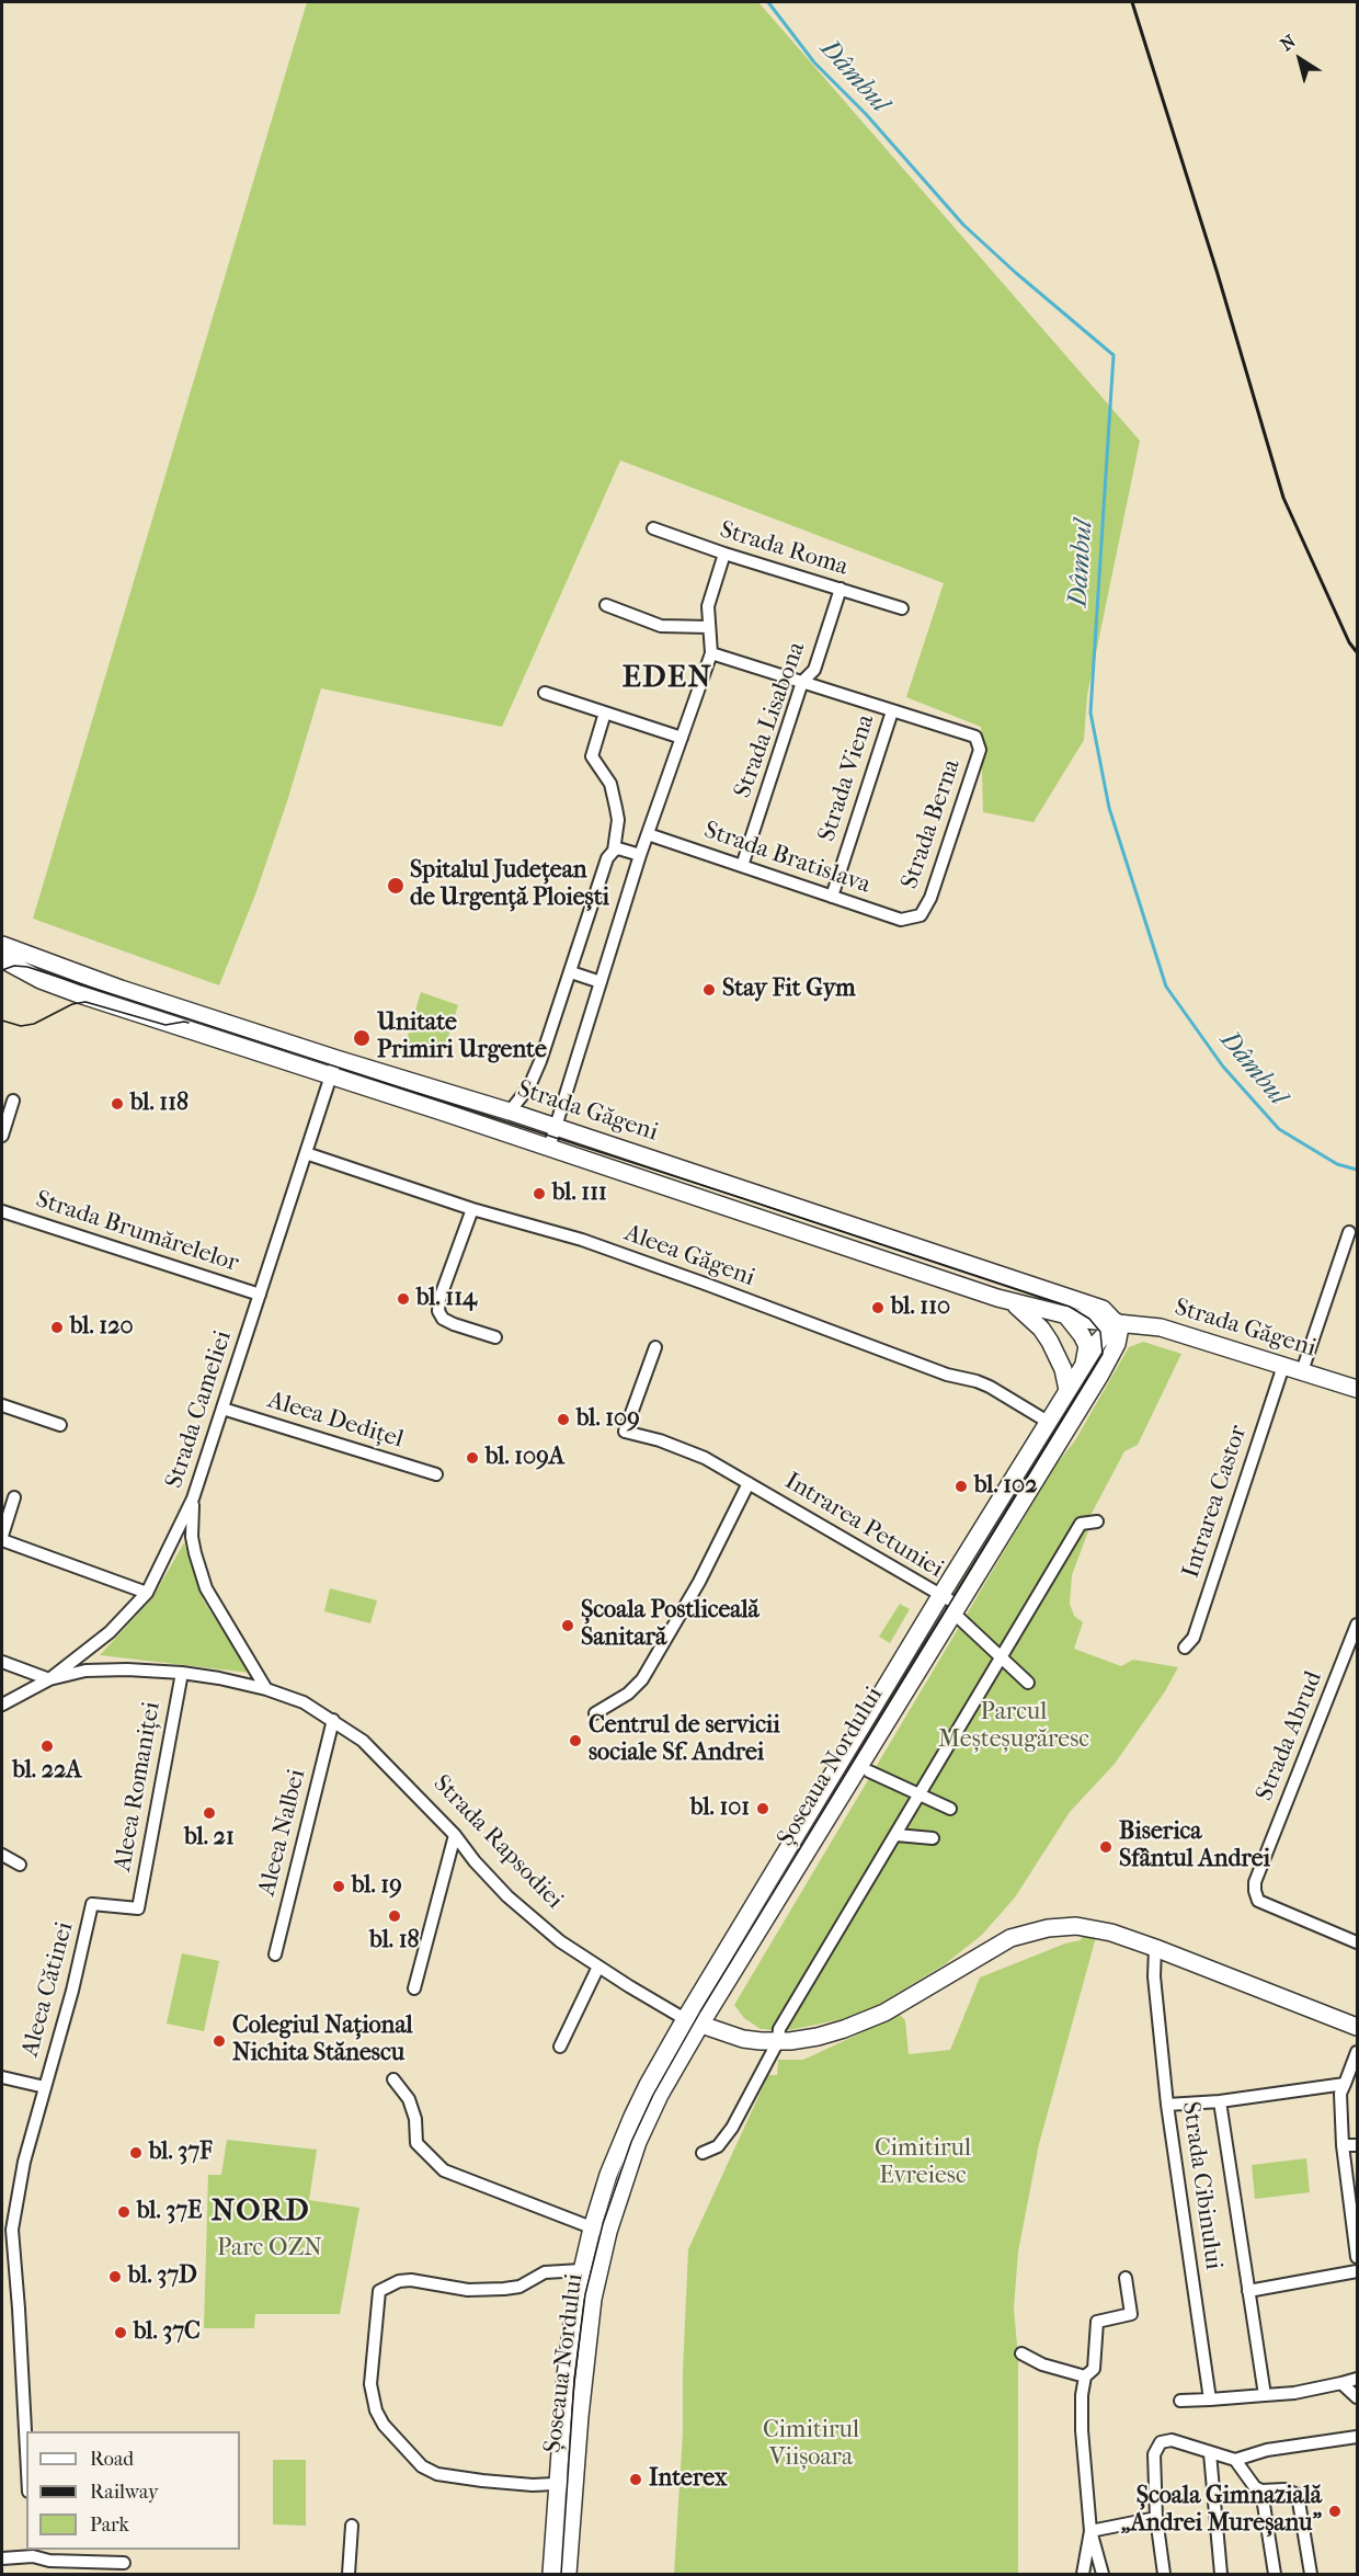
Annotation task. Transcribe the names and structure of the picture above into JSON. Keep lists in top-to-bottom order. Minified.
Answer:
{"streets":{"main road":["Strada Găgeni","Șoseaua Nordului"],"street":["Strada Roma","Strada Lisabona","Strada Viena","Strada Berna","Strada Bratislava","Strada Brumărelelor","Aleea Găgeni","Strada Cameliei","Aleea Dedițel","Intrarea Castor","Intrarea Petuniei","Strada Abrud","Aleea Romaniței","Aleea Nalbei","Strada Rapsodiei","Aleea Cătinei","Strada Cibinului"]},"crossings":[["Strada Roma","Strada Lisabona"],["Strada Lisabona","Strada Bratislava"],["Strada Viena","Strada Berna"],["Strada Viena","Strada Bratislava"],["Strada Berna","Strada Bratislava"],["Strada Găgeni","Strada Cameliei"],["Strada Găgeni","Intrarea Castor"],["Strada Găgeni","Șoseaua Nordului"],["Strada Brumărelelor","Strada Cameliei"],["Aleea Găgeni","Strada Cameliei"],["Aleea Găgeni","Șoseaua Nordului"],["Strada Cameliei","Aleea Dedițel"],["Strada Cameliei","Strada Rapsodiei"],["Intrarea Petuniei","Șoseaua Nordului"],["Șoseaua Nordului","Strada Rapsodiei"],["Aleea Romaniței","Strada Rapsodiei"],["Aleea Romaniței","Aleea Cătinei"],["Aleea Nalbei","Strada Rapsodiei"]],"districts":["EDEN","NORD"],"water":["Dâmbul"],"parks":["Parcul Meșteșugăresc","Cimitirul Evreiesc","Parc OZN","Cimitirul Viișoara"],"places":["Spitalul Județean de Urgență Ploiești","Stay Fit Gym","Unitate Primiri Urgente","bl. 118","bl. 111","bl. 114","bl. 110","bl. 120","bl. 109","bl. 109A","bl. 102","Școala Postliceală Sanitară","Centrul de servicii sociale Sf. Andrei","bl. 22A","bl. 101","bl. 21","Biserica Sfântul Andrei","bl. 19","bl. 18","Colegiul Național Nichita Stănescu","bl. 37F","bl. 37E","bl. 37D","bl. 37C","Interex","Școala Gimnazială „Andrei Mureșanu”"],"legend":["Road","Railway","Park"],"north":"top left"}
